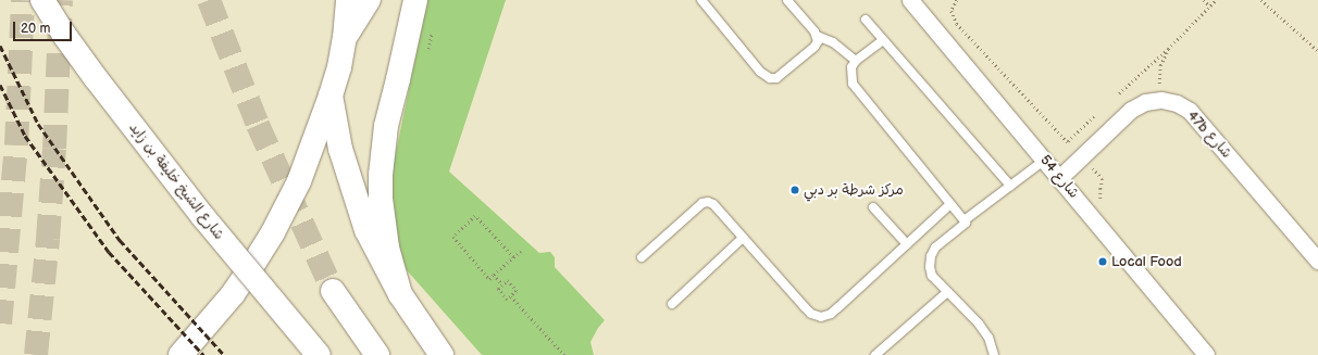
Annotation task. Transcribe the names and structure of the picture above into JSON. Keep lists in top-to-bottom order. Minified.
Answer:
{"streets":{"main road":["شارع الشيخ خليفة بن زايد"],"street":["47b شارع","شارع 54"]},"crossings":[["47b شارع","شارع 54"]],"places":["مركز شرطة بر دبي","Local Food"],"scale_bar":"20 m"}
